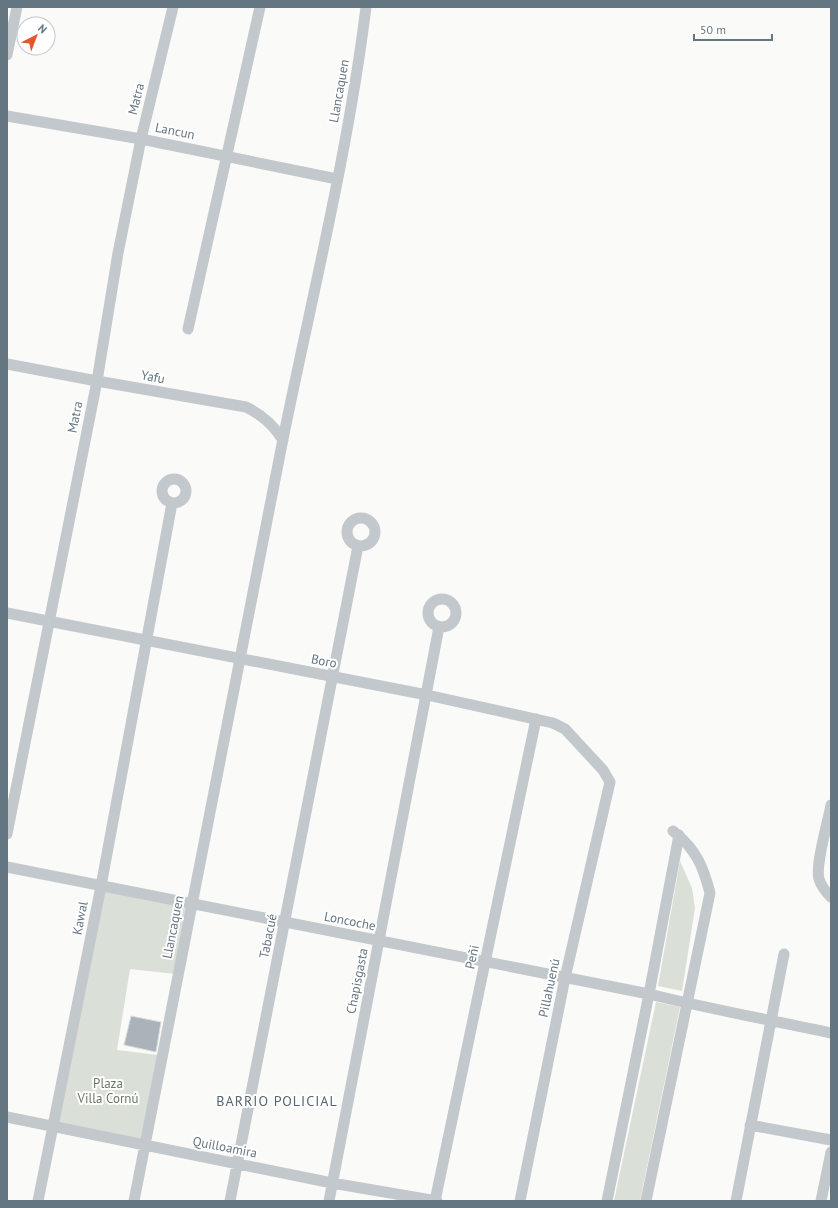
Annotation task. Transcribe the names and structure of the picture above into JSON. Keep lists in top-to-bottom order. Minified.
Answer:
{"streets":{"street":["Llancaquen","Matra","Lancun","Yafu","Boro","Kawal","Loncoche","Tabacué","Peñi","Chapisgasta","Pillahuenú","Quilloamira"]},"crossings":[["Llancaquen","Lancun"],["Llancaquen","Yafu"],["Llancaquen","Boro"],["Llancaquen","Loncoche"],["Llancaquen","Quilloamira"],["Matra","Lancun"],["Matra","Yafu"],["Matra","Boro"],["Boro","Kawal"],["Boro","Tabacué"],["Boro","Peñi"],["Boro","Chapisgasta"],["Boro","Pillahuenú"],["Kawal","Loncoche"],["Kawal","Quilloamira"],["Loncoche","Tabacué"],["Loncoche","Peñi"],["Loncoche","Chapisgasta"],["Loncoche","Pillahuenú"],["Tabacué","Quilloamira"],["Peñi","Quilloamira"],["Chapisgasta","Quilloamira"]],"districts":["BARRIO POLICIAL"],"parks":["Plaza Villa Cornú"],"scale_bar":"50 m","north":"top right"}
